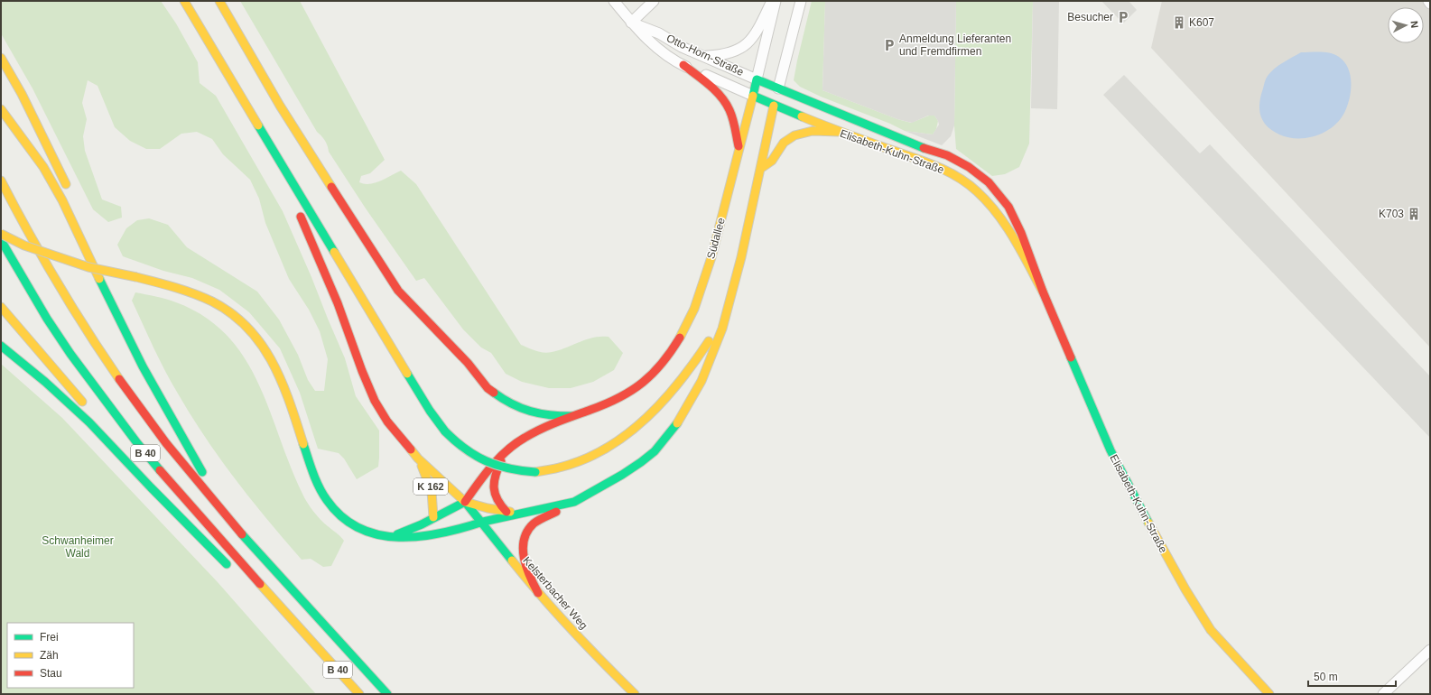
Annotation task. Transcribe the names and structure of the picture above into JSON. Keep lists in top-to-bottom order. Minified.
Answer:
{"streets":{"main road":["Otto-Horn-Straße","Elisabeth-Kuhn-Straße","Südallee","B 40","K 162","Kelsterbacher Weg"]},"crossings":[["Otto-Horn-Straße","Elisabeth-Kuhn-Straße"],["Otto-Horn-Straße","Südallee"],["Elisabeth-Kuhn-Straße","Südallee"],["K 162","Kelsterbacher Weg"]],"parks":["Schwanheimer Wald"],"places":{"parking":["Besucher","Anmeldung Lieferanten und Fremdfirmen"],"building":["K607","K703"]},"legend":["Frei","Zäh","Stau"],"scale_bar":"50 m","north":"right"}
